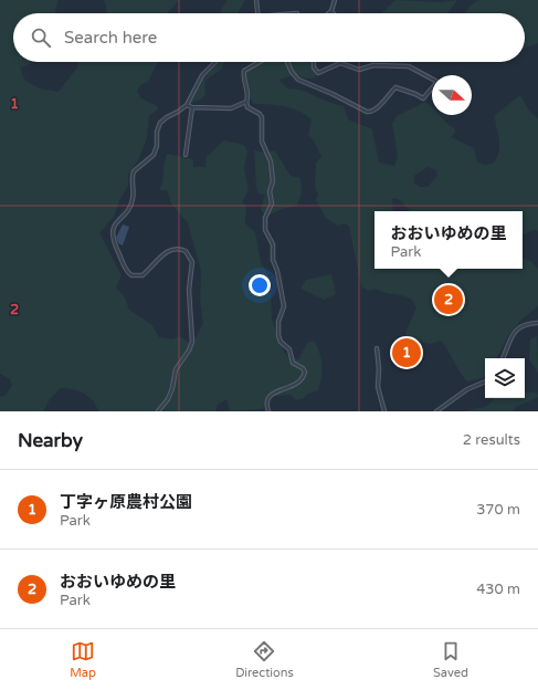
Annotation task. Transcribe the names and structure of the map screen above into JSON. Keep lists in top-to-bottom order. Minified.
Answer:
{"north":"right","page":{"search":"Search here","popup":["おおいゆめの里","Park"],"pins":["2","1"],"heading":["Nearby","2 results"],"list":[{"mark":"1","name":"丁字ヶ原農村公園","note":"Park","value":"370 m"},{"mark":"2","name":"おおいゆめの里","note":"Park","value":"430 m"}],"nav":["Map","Directions","Saved"]},"grid":{"rows":["1","2"]}}
